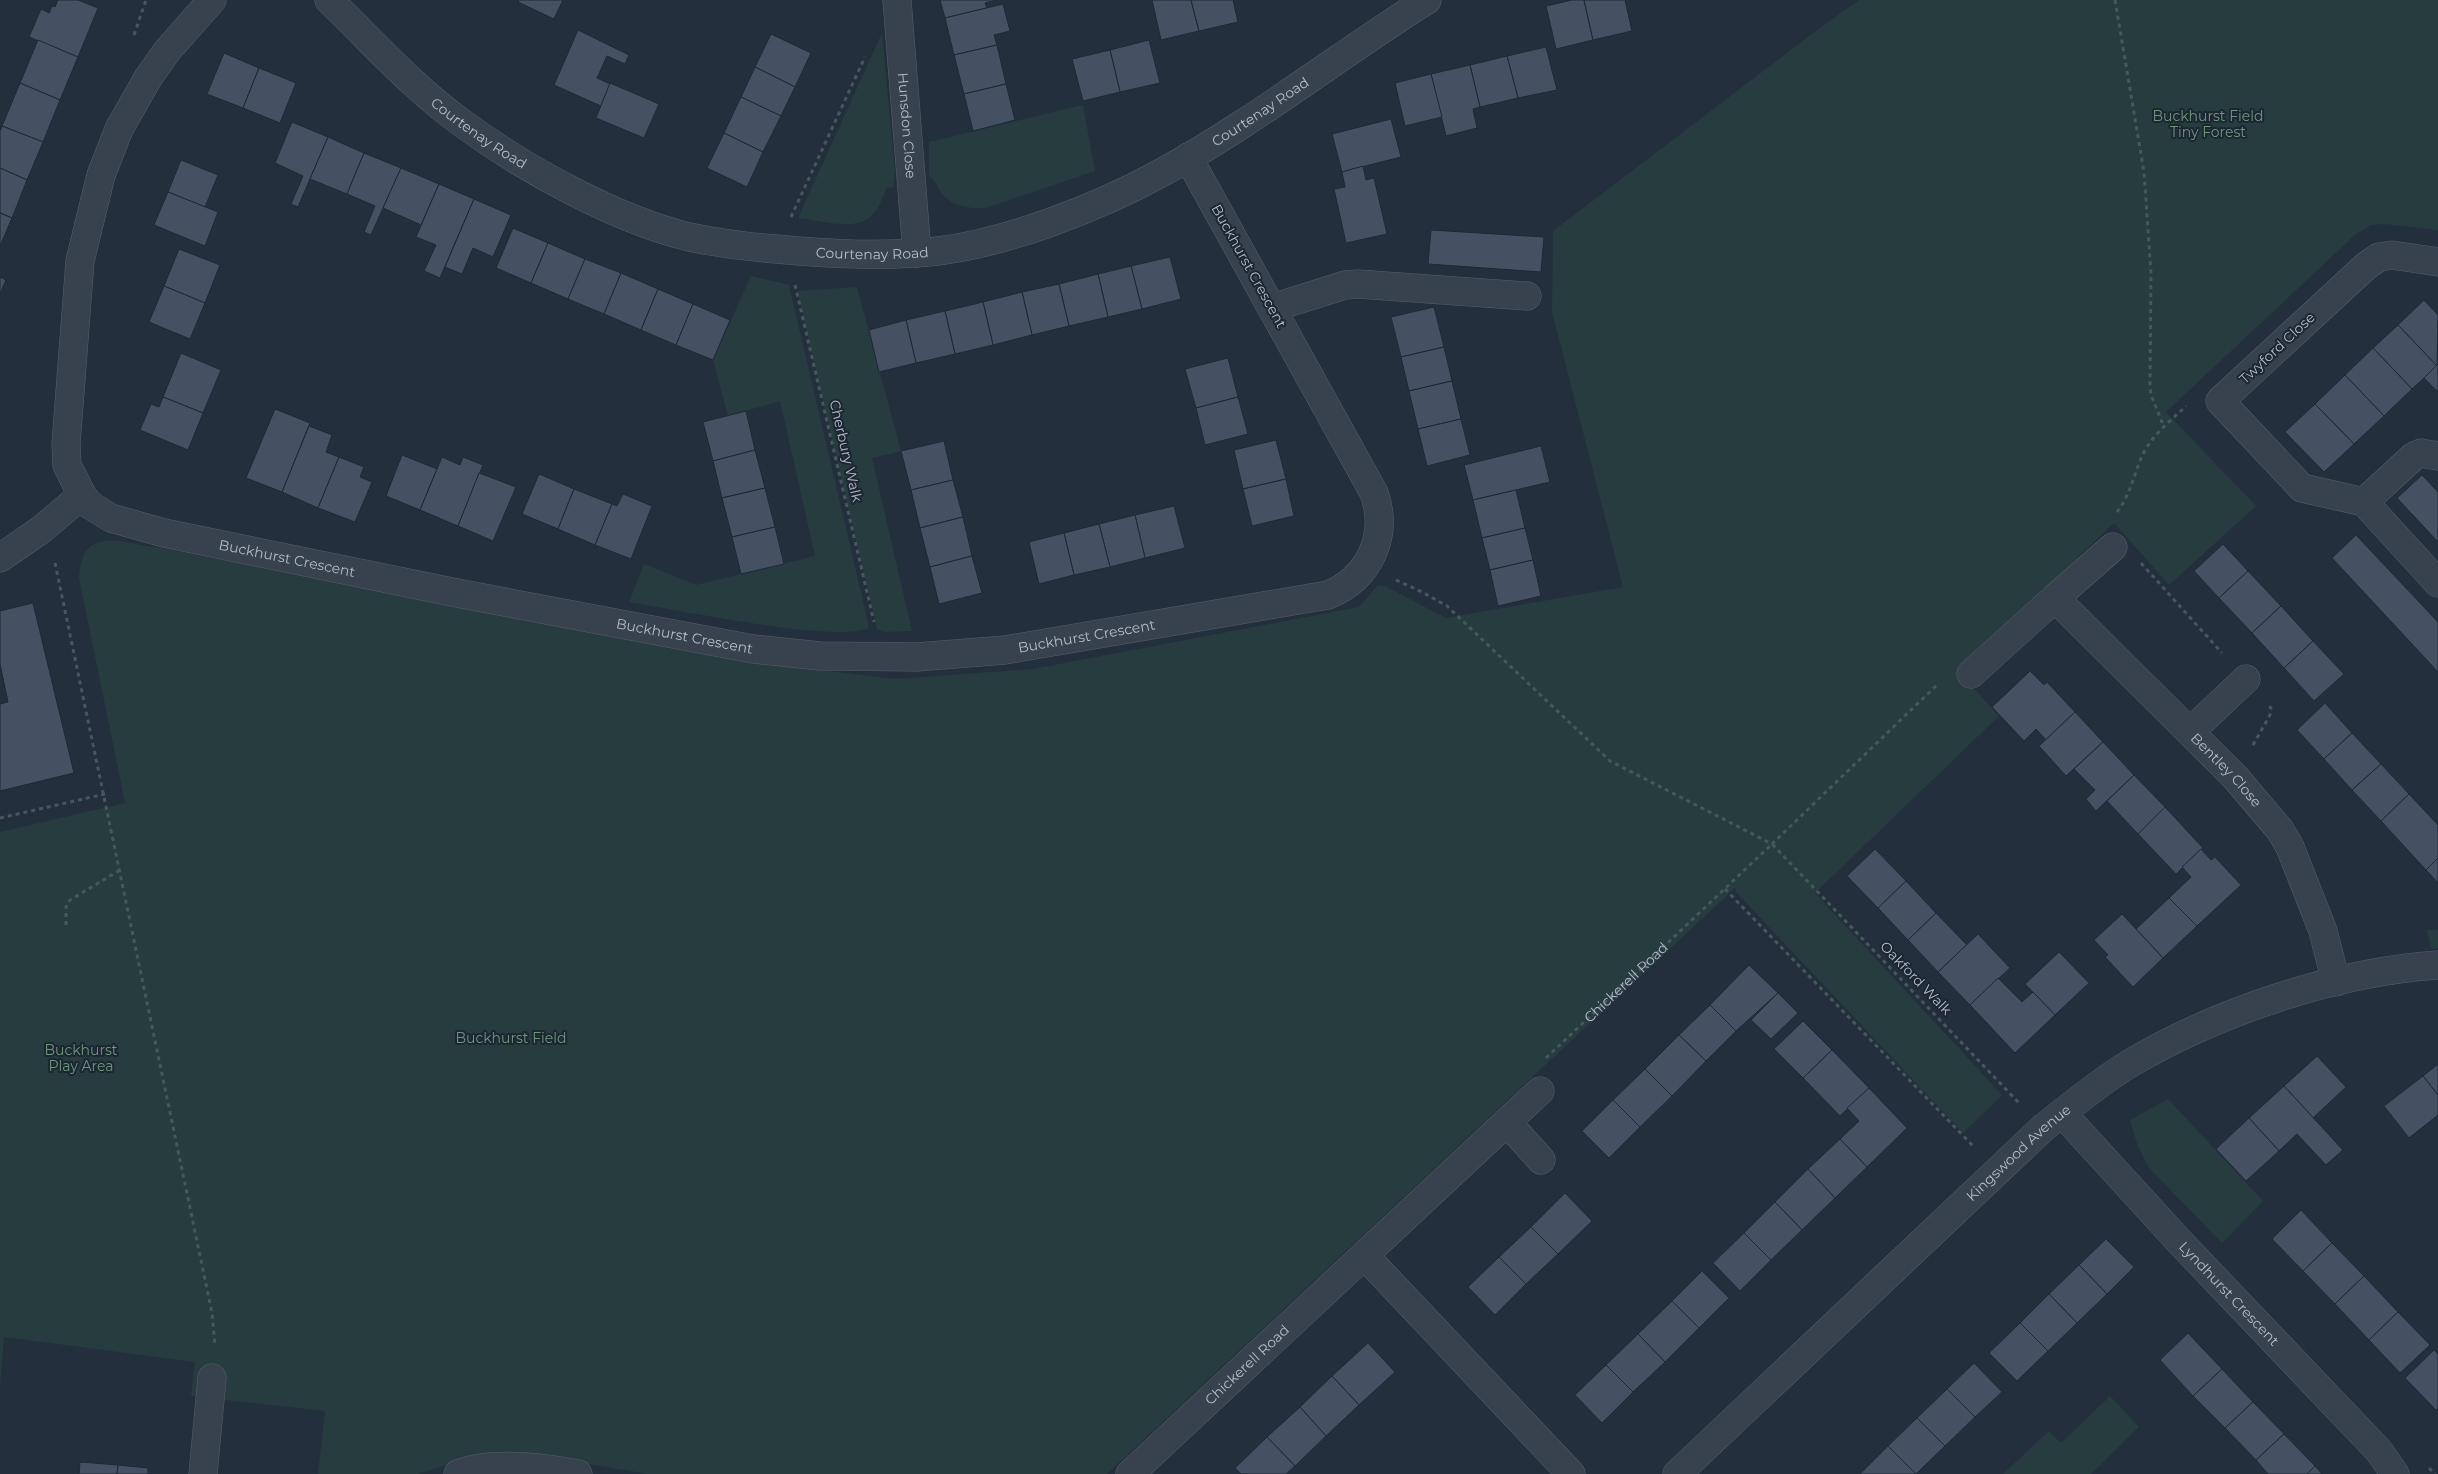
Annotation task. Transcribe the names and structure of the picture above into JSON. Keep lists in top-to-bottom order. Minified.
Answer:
{"streets":{"street":["Courtenay Road","Hunsdon Close","Buckhurst Crescent","Twyford Close","Bentley Close","Chickerell Road","Kingswood Avenue","Lyndhurst Crescent"],"path":["Cherbury Walk","Oakford Walk"]},"crossings":[["Courtenay Road","Hunsdon Close"],["Courtenay Road","Buckhurst Crescent"],["Courtenay Road","Cherbury Walk"],["Buckhurst Crescent","Cherbury Walk"],["Buckhurst Crescent","Oakford Walk"],["Bentley Close","Kingswood Avenue"],["Oakford Walk","Chickerell Road"],["Oakford Walk","Kingswood Avenue"],["Oakford Walk","Lyndhurst Crescent"],["Kingswood Avenue","Lyndhurst Crescent"]],"parks":["Buckhurst Field Tiny Forest","Buckhurst Field","Buckhurst Play Area"]}
